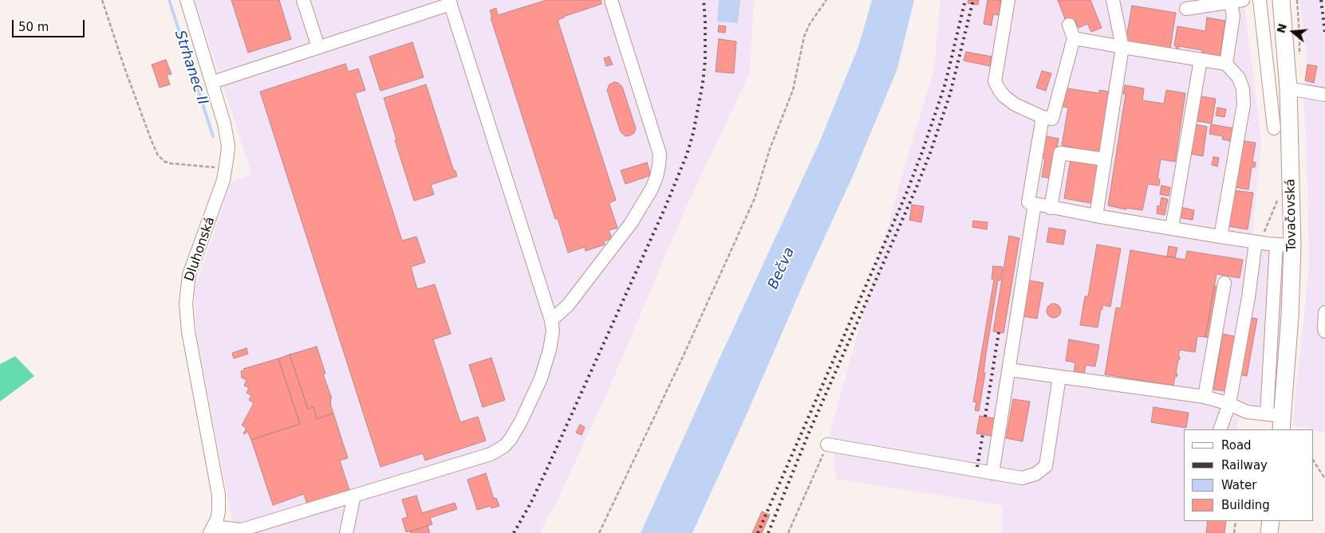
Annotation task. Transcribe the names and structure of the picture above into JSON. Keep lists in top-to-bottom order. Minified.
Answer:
{"streets":{"main road":["Tovačovská"],"street":["Dluhonská"]},"water":["Strhanec II","Bečva"],"legend":["Road","Railway","Water","Building"],"scale_bar":"50 m","north":"left"}
